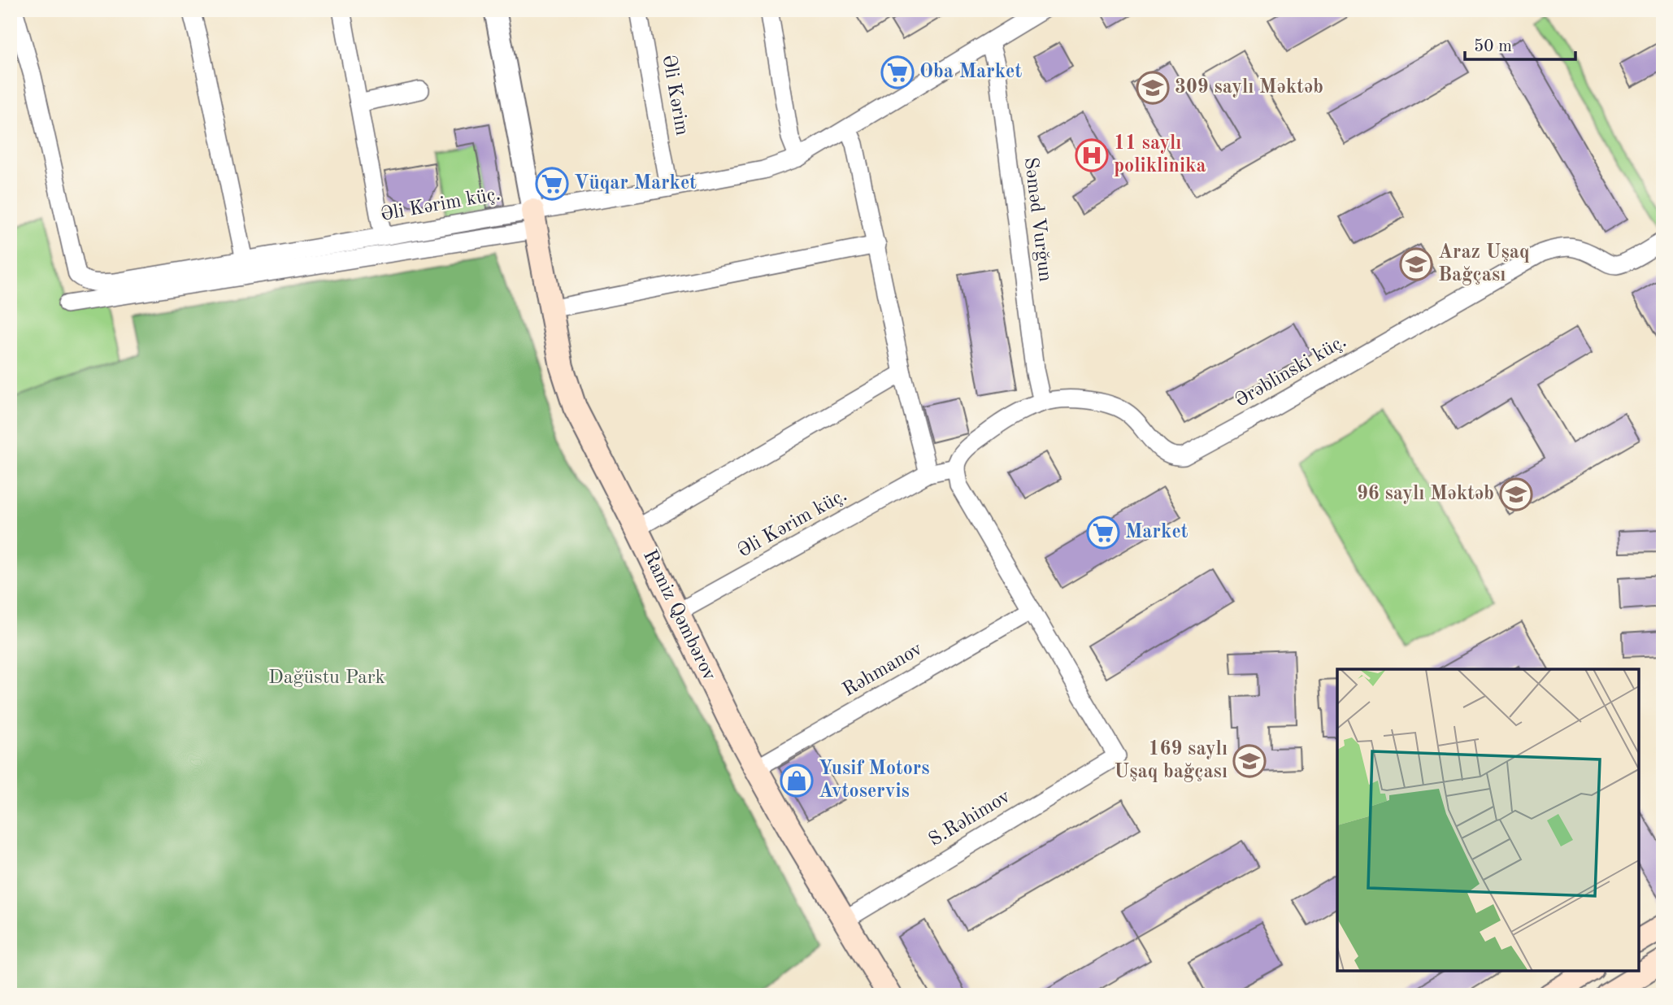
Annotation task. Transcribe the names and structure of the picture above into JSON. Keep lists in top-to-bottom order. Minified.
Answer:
{"streets":{"main road":["Ramiz Qəmbərov"],"street":["Əli Kərim","Əli Kərim küç.","Səməd Vurğun","Ərəblinski küç.","Rəhmanov","S.Rəhimov"]},"crossings":[["Əli Kərim","Əli Kərim küç."],["Əli Kərim küç.","Səməd Vurğun"],["Əli Kərim küç.","Ərəblinski küç."],["Əli Kərim küç.","Ramiz Qəmbərov"],["Səməd Vurğun","Ərəblinski küç."],["Ramiz Qəmbərov","Rəhmanov"],["Ramiz Qəmbərov","S.Rəhimov"],["Rəhmanov","S.Rəhimov"]],"parks":["Dağüstu Park"],"places":{"supermarket":["Oba Market","Vüqar Market","Market"],"school or university":["309 saylı Məktəb","Araz Uşaq Bağçası","96 saylı Məktəb","169 saylı Uşaq bağçası"],"hospital":["11 saylı poliklinika"],"shop":["Yusif Motors Avtoservis"]},"scale_bar":"50 m"}
